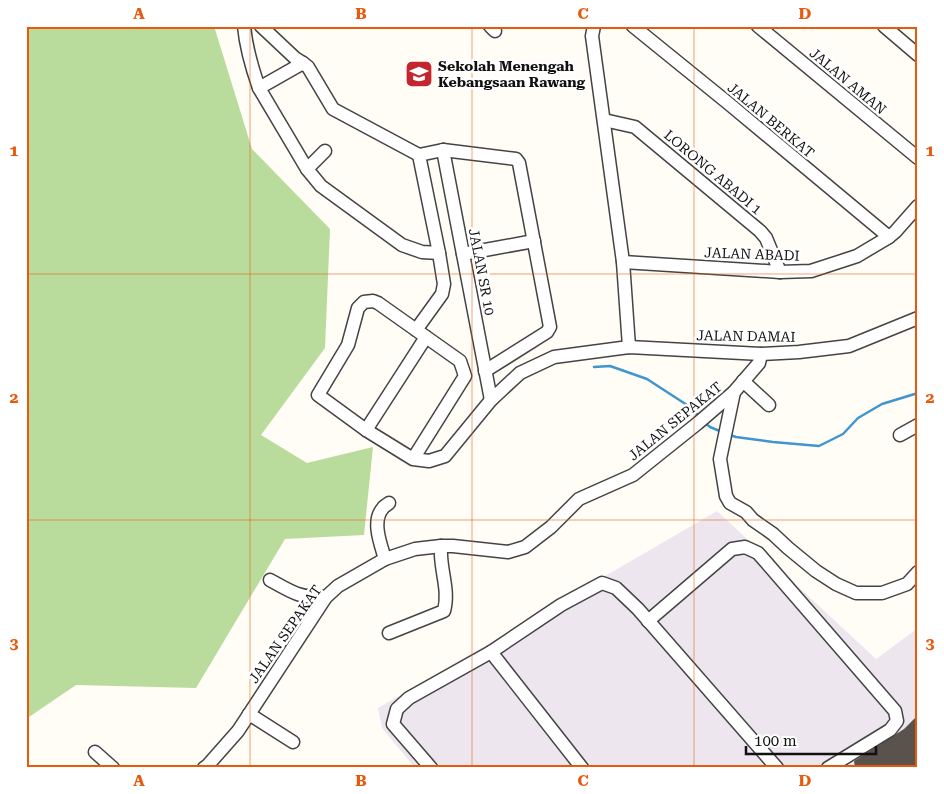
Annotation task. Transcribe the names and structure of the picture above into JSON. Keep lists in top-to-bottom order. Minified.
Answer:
{"streets":{"street":["JALAN AMAN","JALAN BERKAT","LORONG ABADI 1","JALAN ABADI","JALAN SR 10","JALAN DAMAI","JALAN SEPAKAT"]},"crossings":[["JALAN BERKAT","JALAN ABADI"],["LORONG ABADI 1","JALAN ABADI"],["JALAN SR 10","JALAN DAMAI"],["JALAN DAMAI","JALAN SEPAKAT"]],"places":{"school or university":["Sekolah Menengah Kebangsaan Rawang"]},"scale_bar":"100 m","grid":{"columns":["A","B","C","D"],"rows":["1","2","3"]}}
